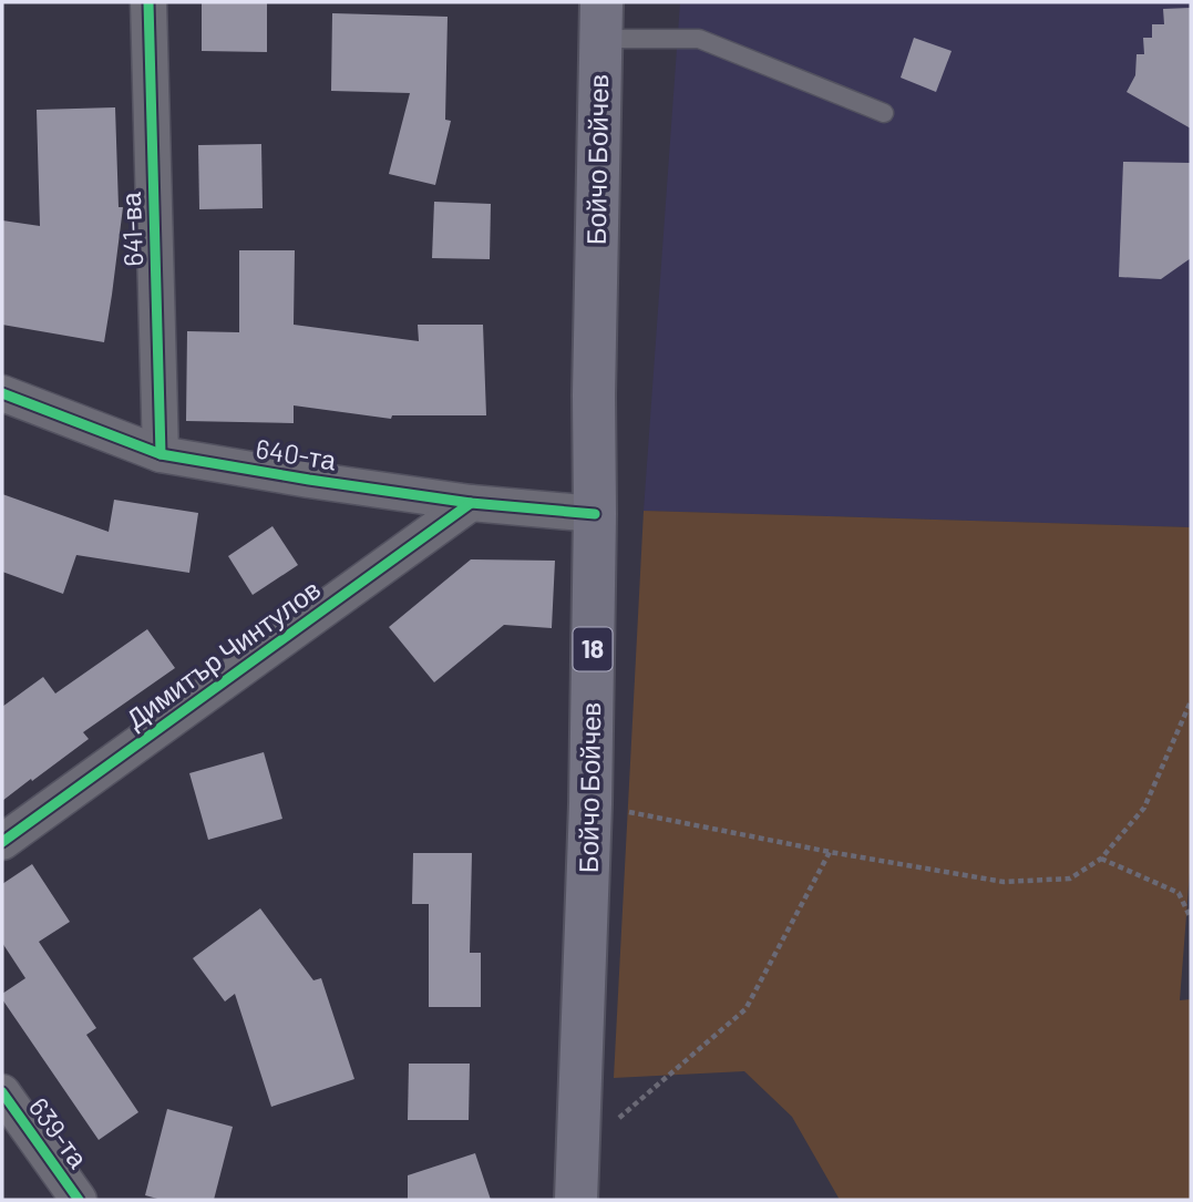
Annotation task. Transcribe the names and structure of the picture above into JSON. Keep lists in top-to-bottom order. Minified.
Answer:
{"streets":{"highway":["Бойчо Бойчев","18"],"street":["641-ва","640-та","Димитър Чинтулов","639-та"]},"crossings":[["Бойчо Бойчев","640-та"],["641-ва","640-та"],["640-та","Димитър Чинтулов"]]}
